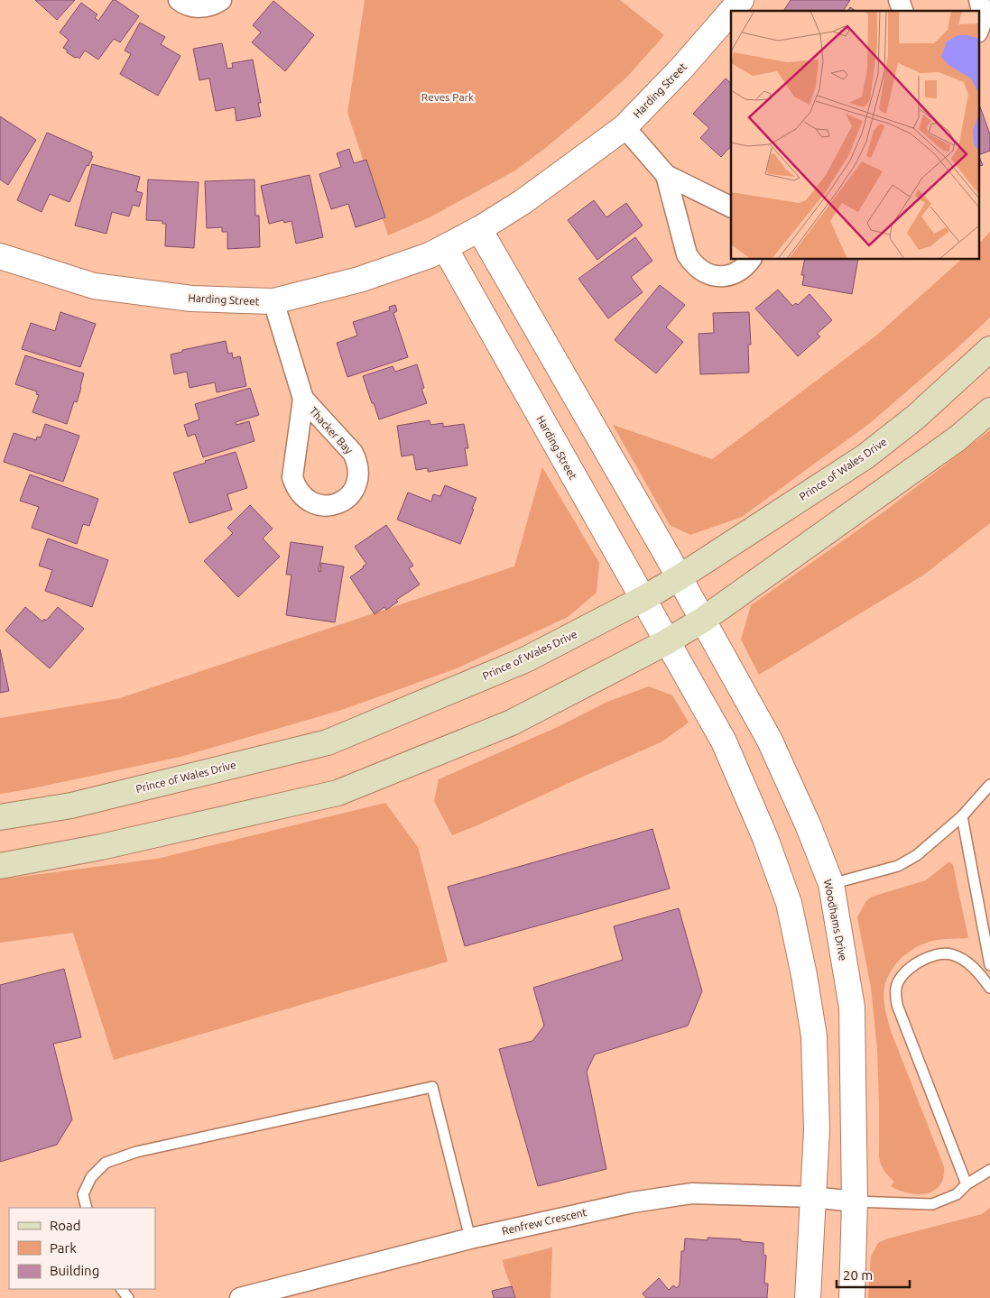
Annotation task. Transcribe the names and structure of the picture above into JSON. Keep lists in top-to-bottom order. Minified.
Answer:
{"streets":{"main road":["Prince of Wales Drive"],"street":["Harding Street","Thacker Bay","Woodhams Drive","Renfrew Crescent"]},"crossings":[["Harding Street","Thacker Bay"],["Harding Street","Prince of Wales Drive"],["Prince of Wales Drive","Woodhams Drive"],["Woodhams Drive","Renfrew Crescent"]],"parks":["Reves Park"],"legend":["Road","Park","Building"],"scale_bar":"20 m"}
